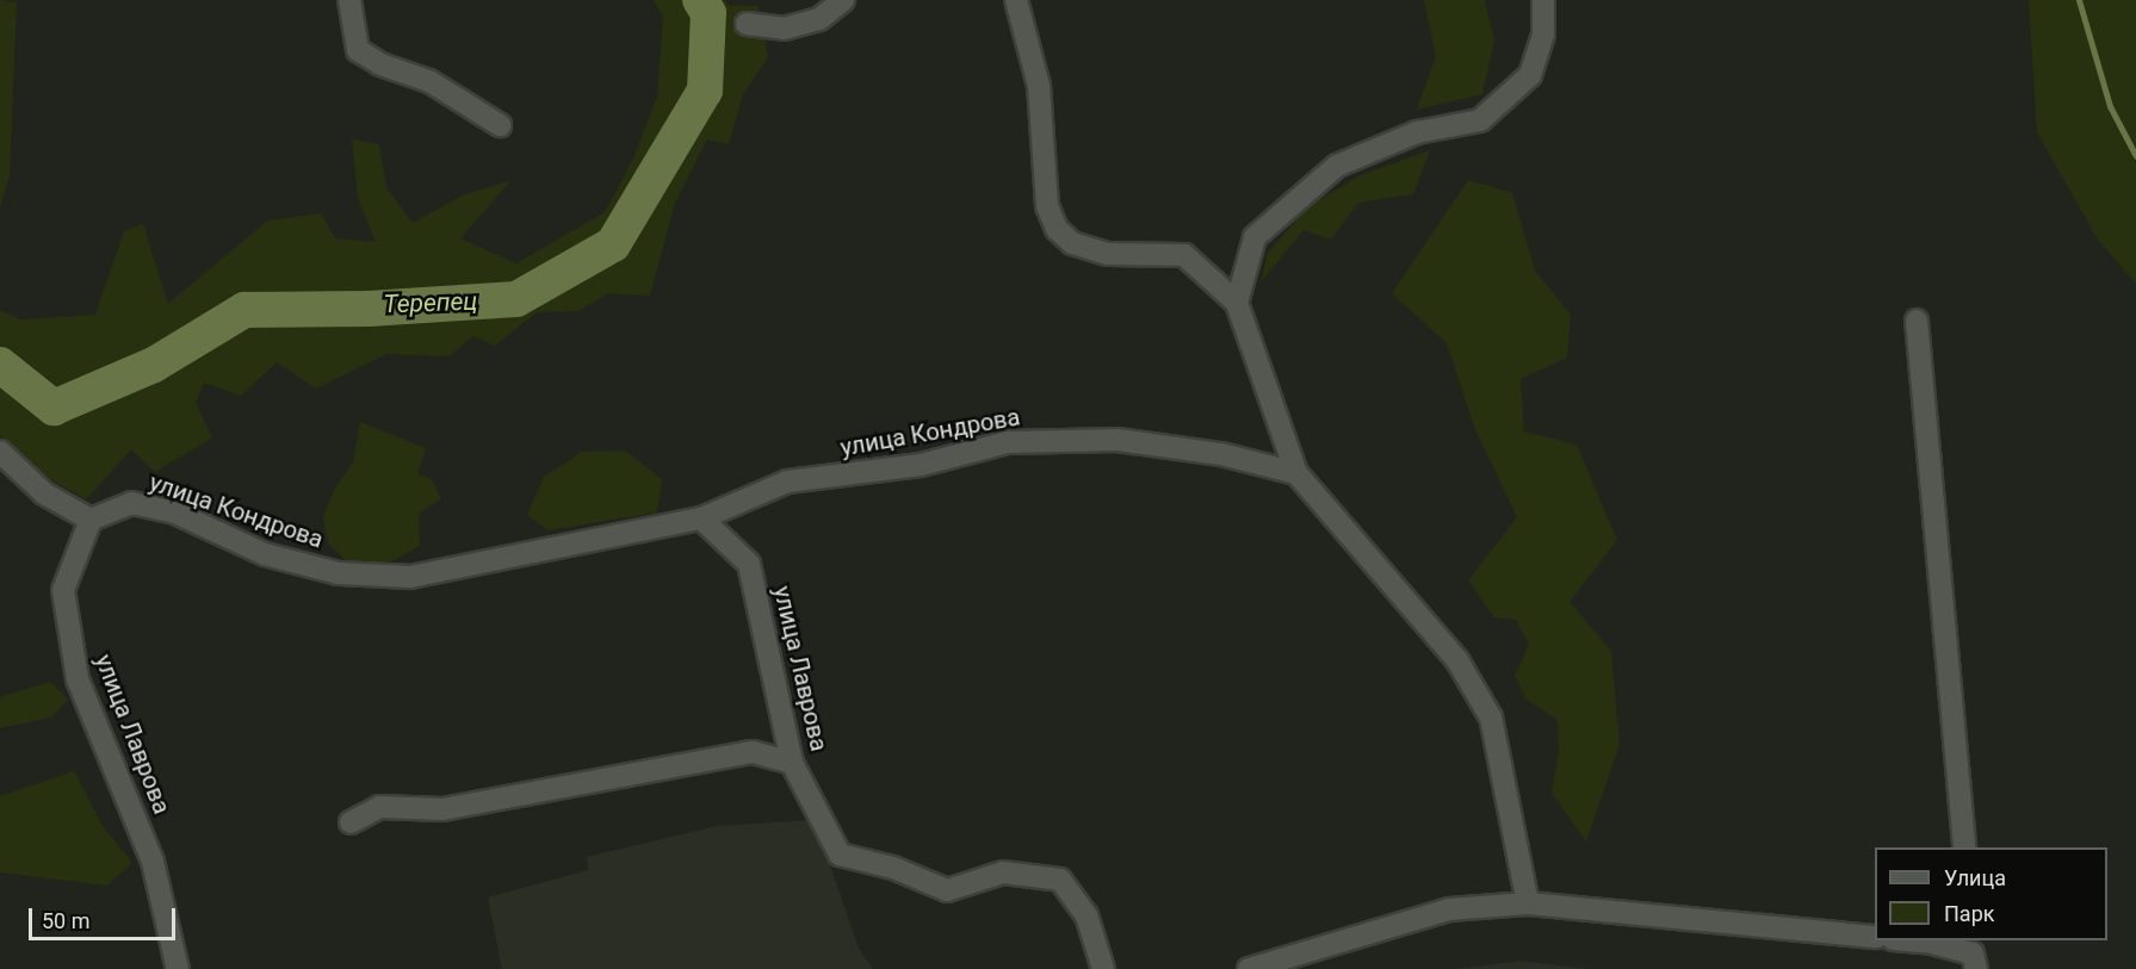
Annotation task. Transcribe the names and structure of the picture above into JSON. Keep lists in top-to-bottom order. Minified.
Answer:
{"streets":{"street":["улица Кондрова","улица Лаврова"]},"crossings":[["улица Кондрова","улица Лаврова"]],"water":["Терепец"],"legend":["Улица","Парк"],"scale_bar":"50 m"}
